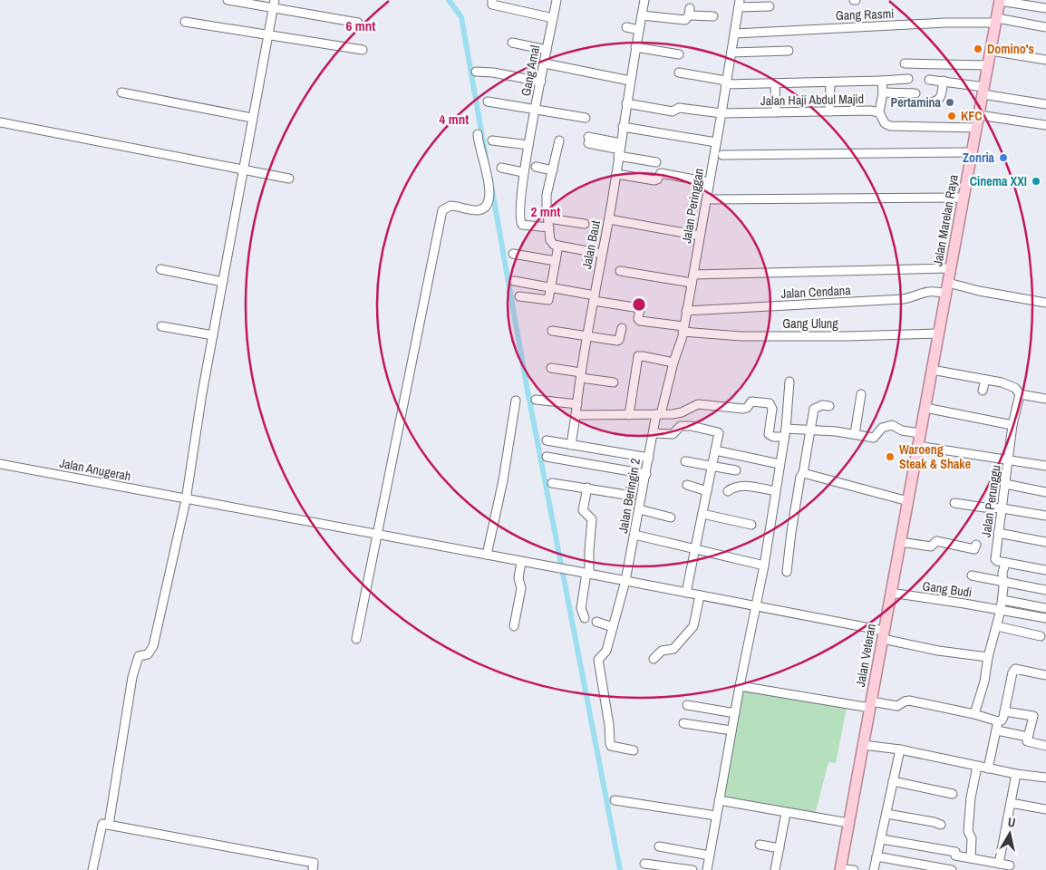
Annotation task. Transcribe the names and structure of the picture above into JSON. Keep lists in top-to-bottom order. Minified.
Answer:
{"streets":{"main road":["Jalan Marelan Raya","Jalan Veteran"],"street":["Gang Rasmi","Gang Amal","Jalan Haji Abdul Majid","Jalan Peringgan","Jalan Baut","Jalan Cendana","Gang Ulung","Jalan Anugerah","Jalan Beringin 2","Jalan Perunggu","Gang Budi"]},"crossings":[["Gang Rasmi","Jalan Peringgan"],["Gang Rasmi","Jalan Marelan Raya"],["Jalan Haji Abdul Majid","Jalan Peringgan"],["Jalan Haji Abdul Majid","Jalan Marelan Raya"],["Jalan Haji Abdul Majid","Jalan Baut"],["Jalan Peringgan","Jalan Cendana"],["Jalan Peringgan","Gang Ulung"],["Jalan Peringgan","Jalan Beringin 2"],["Jalan Marelan Raya","Jalan Cendana"],["Jalan Marelan Raya","Gang Ulung"],["Jalan Marelan Raya","Jalan Veteran"],["Jalan Baut","Gang Ulung"],["Jalan Anugerah","Jalan Beringin 2"],["Jalan Anugerah","Jalan Veteran"],["Gang Budi","Jalan Veteran"]],"places":["Domino's","Pertamina","KFC","Zonria","Cinema XXI","Waroeng Steak & Shake"],"north":"top","rings":["6 mnt","4 mnt","2 mnt"]}
